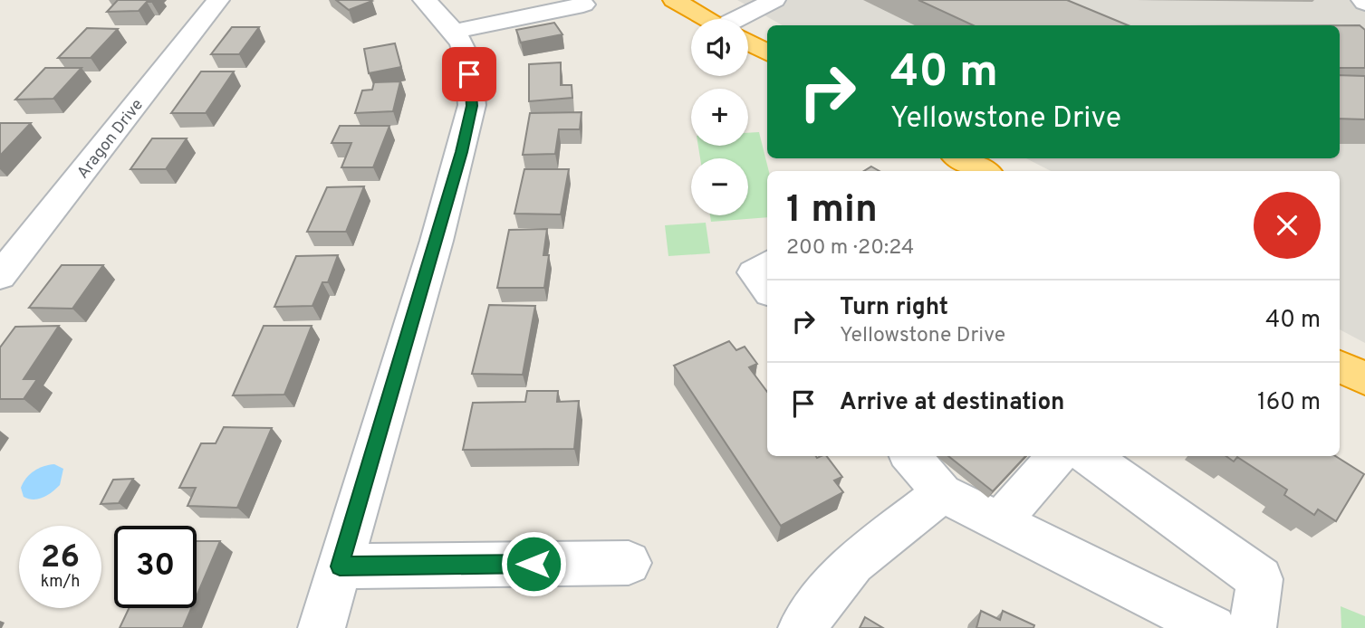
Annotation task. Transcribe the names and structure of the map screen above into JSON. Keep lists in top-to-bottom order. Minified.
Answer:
{"streets":{"street":["Aragon Drive"]},"page":{"map_buttons":["+","−"],"turn":["40 m","Yellowstone Drive"],"heading":["1 min","200 m · 20:24"],"list":[{"name":"Turn right","note":"Yellowstone Drive","value":"40 m"},{"name":"Arrive at destination","value":"160 m"}],"speed":"26 km/h","limit":"30"}}
